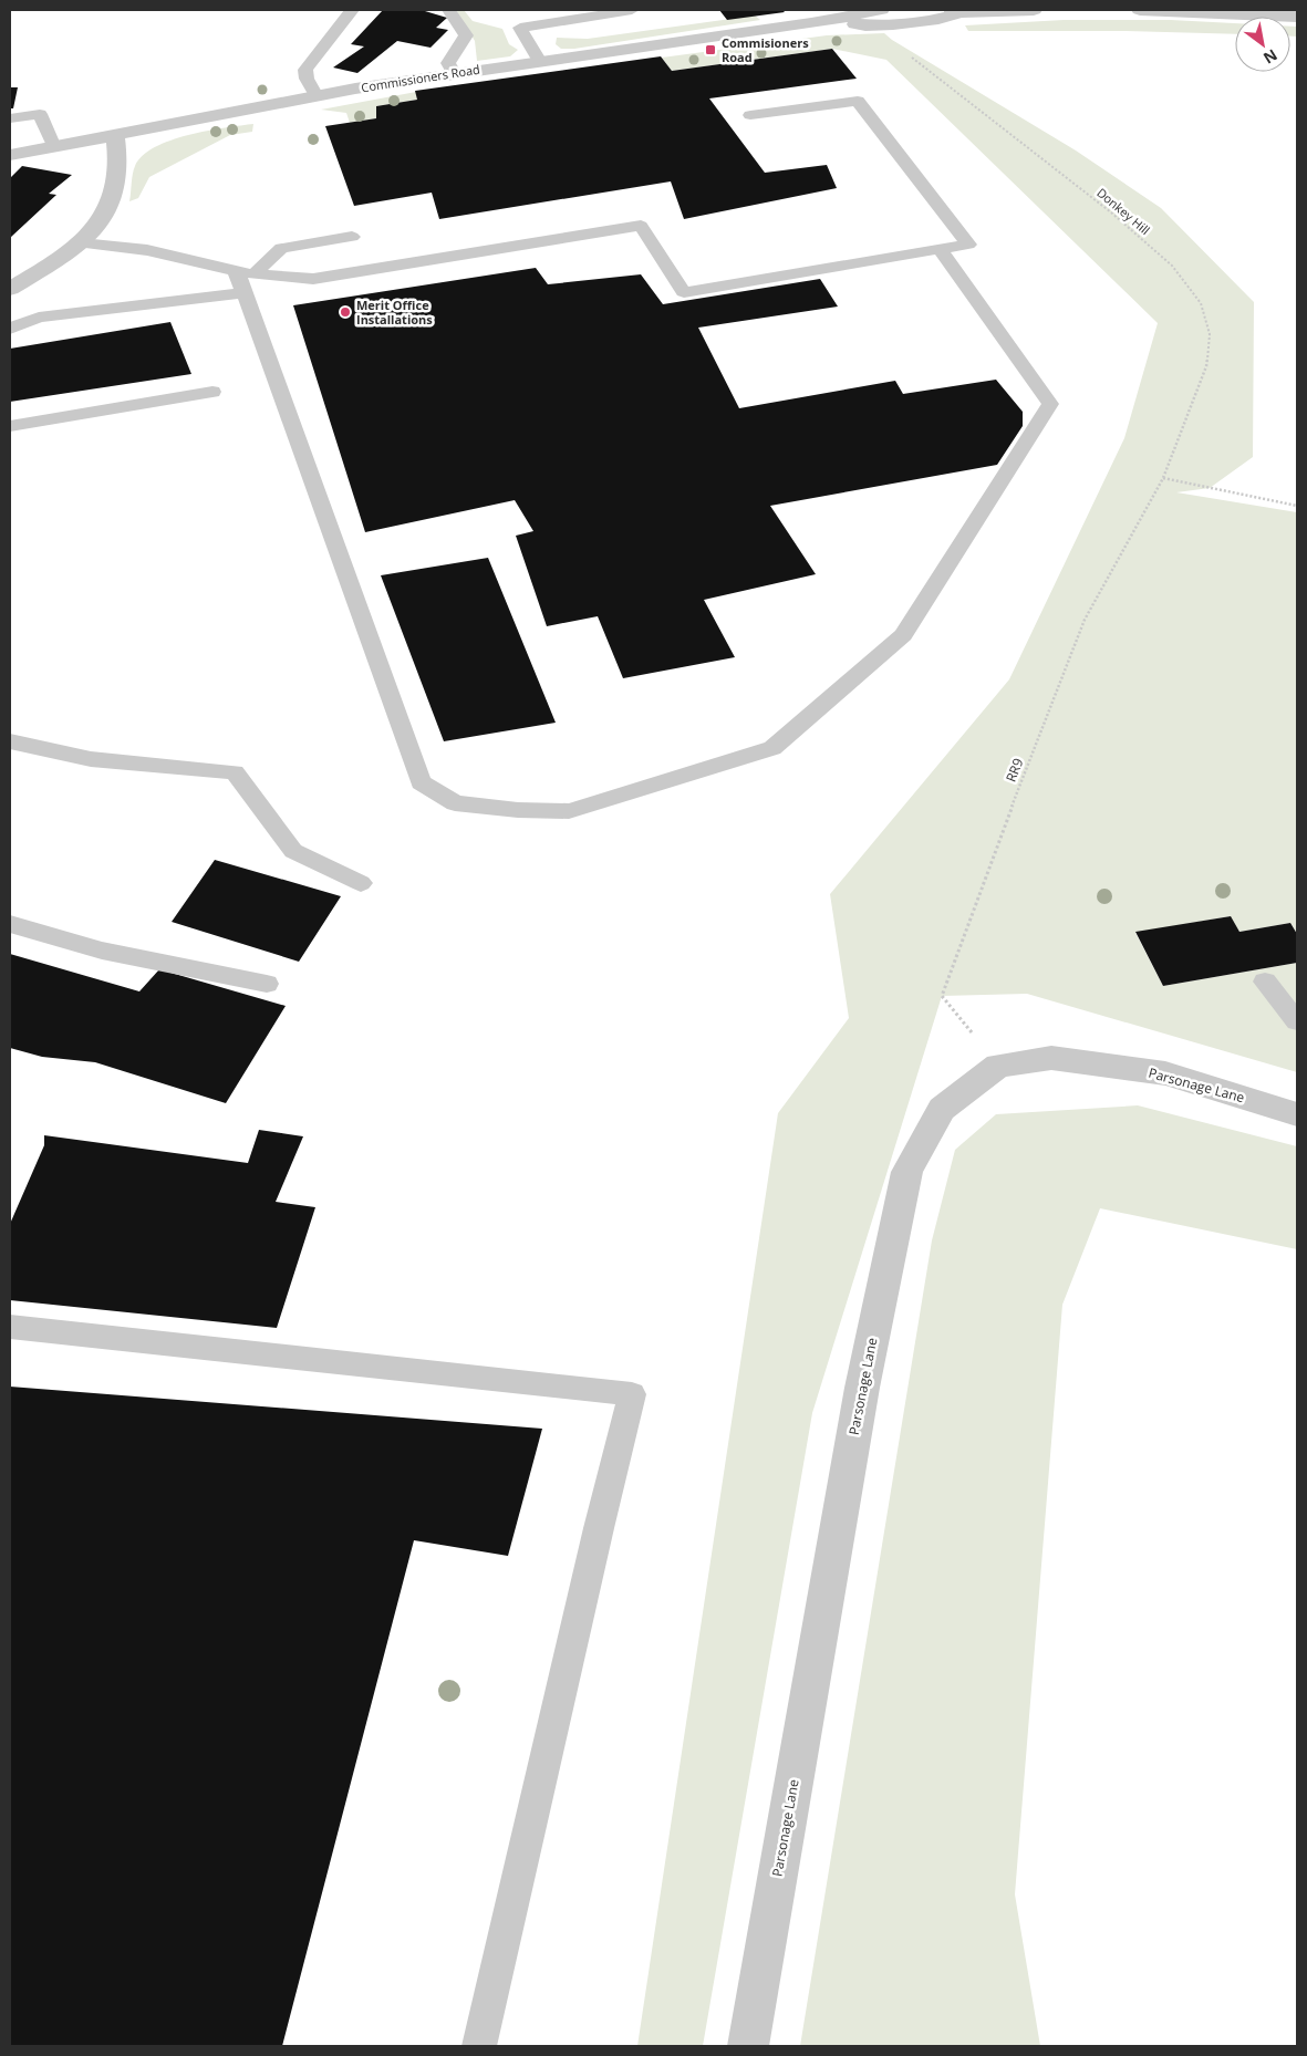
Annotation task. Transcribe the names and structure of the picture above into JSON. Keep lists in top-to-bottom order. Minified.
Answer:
{"streets":{"street":["Commissioners Road","Parsonage Lane"],"path":["Donkey Hill","RR9"]},"crossings":[["Donkey Hill","RR9"],["RR9","Parsonage Lane"]],"places":{"transit":["Commisioners Road"],"other":["Merit Office Installations"]},"north":"bottom right"}
